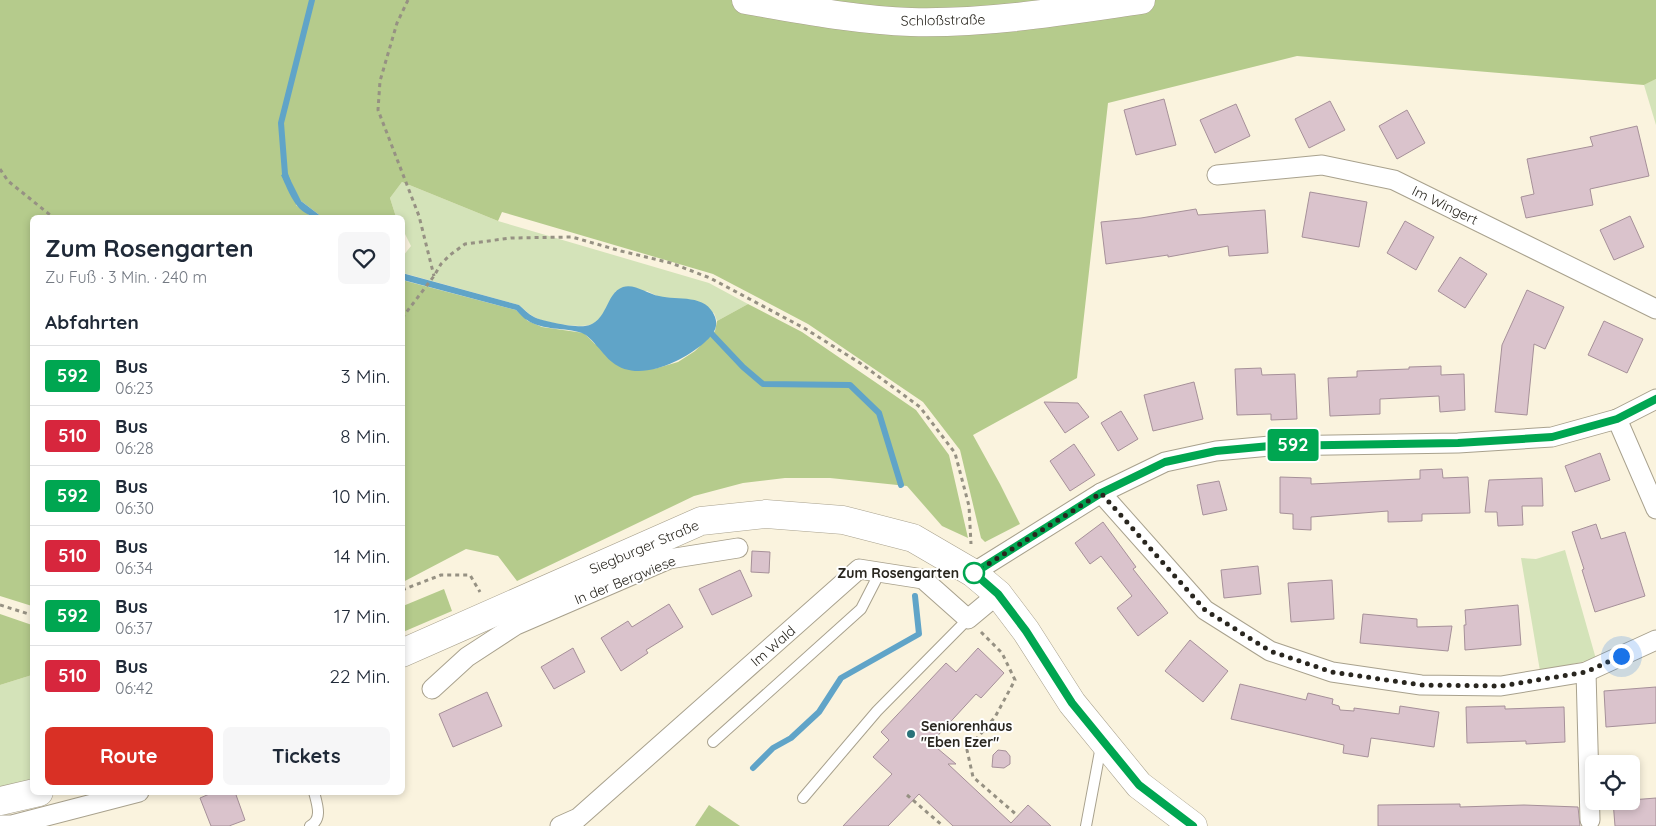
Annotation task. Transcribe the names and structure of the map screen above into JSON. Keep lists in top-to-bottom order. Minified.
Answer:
{"streets":{"main road":["Schloßstraße","Siegburger Straße"],"street":["Im Wingert","In der Bergwiese","Im Wald"]},"crossings":[["Siegburger Straße","In der Bergwiese"]],"places":["Zum Rosengarten","Seniorenhaus \"Eben Ezer\""],"lines":["bus line 592"],"page":{"on_map":"592","heading":[["Zum Rosengarten","Zu Fuß · 3 Min. · 240 m"],"Abfahrten"],"list":[{"mark":"592","name":"Bus","note":"06:23","value":"3 Min."},{"mark":"510","name":"Bus","note":"06:28","value":"8 Min."},{"mark":"592","name":"Bus","note":"06:30","value":"10 Min."},{"mark":"510","name":"Bus","note":"06:34","value":"14 Min."},{"mark":"592","name":"Bus","note":"06:37","value":"17 Min."},{"mark":"510","name":"Bus","note":"06:42","value":"22 Min."}],"buttons":["Route","Tickets"]}}
